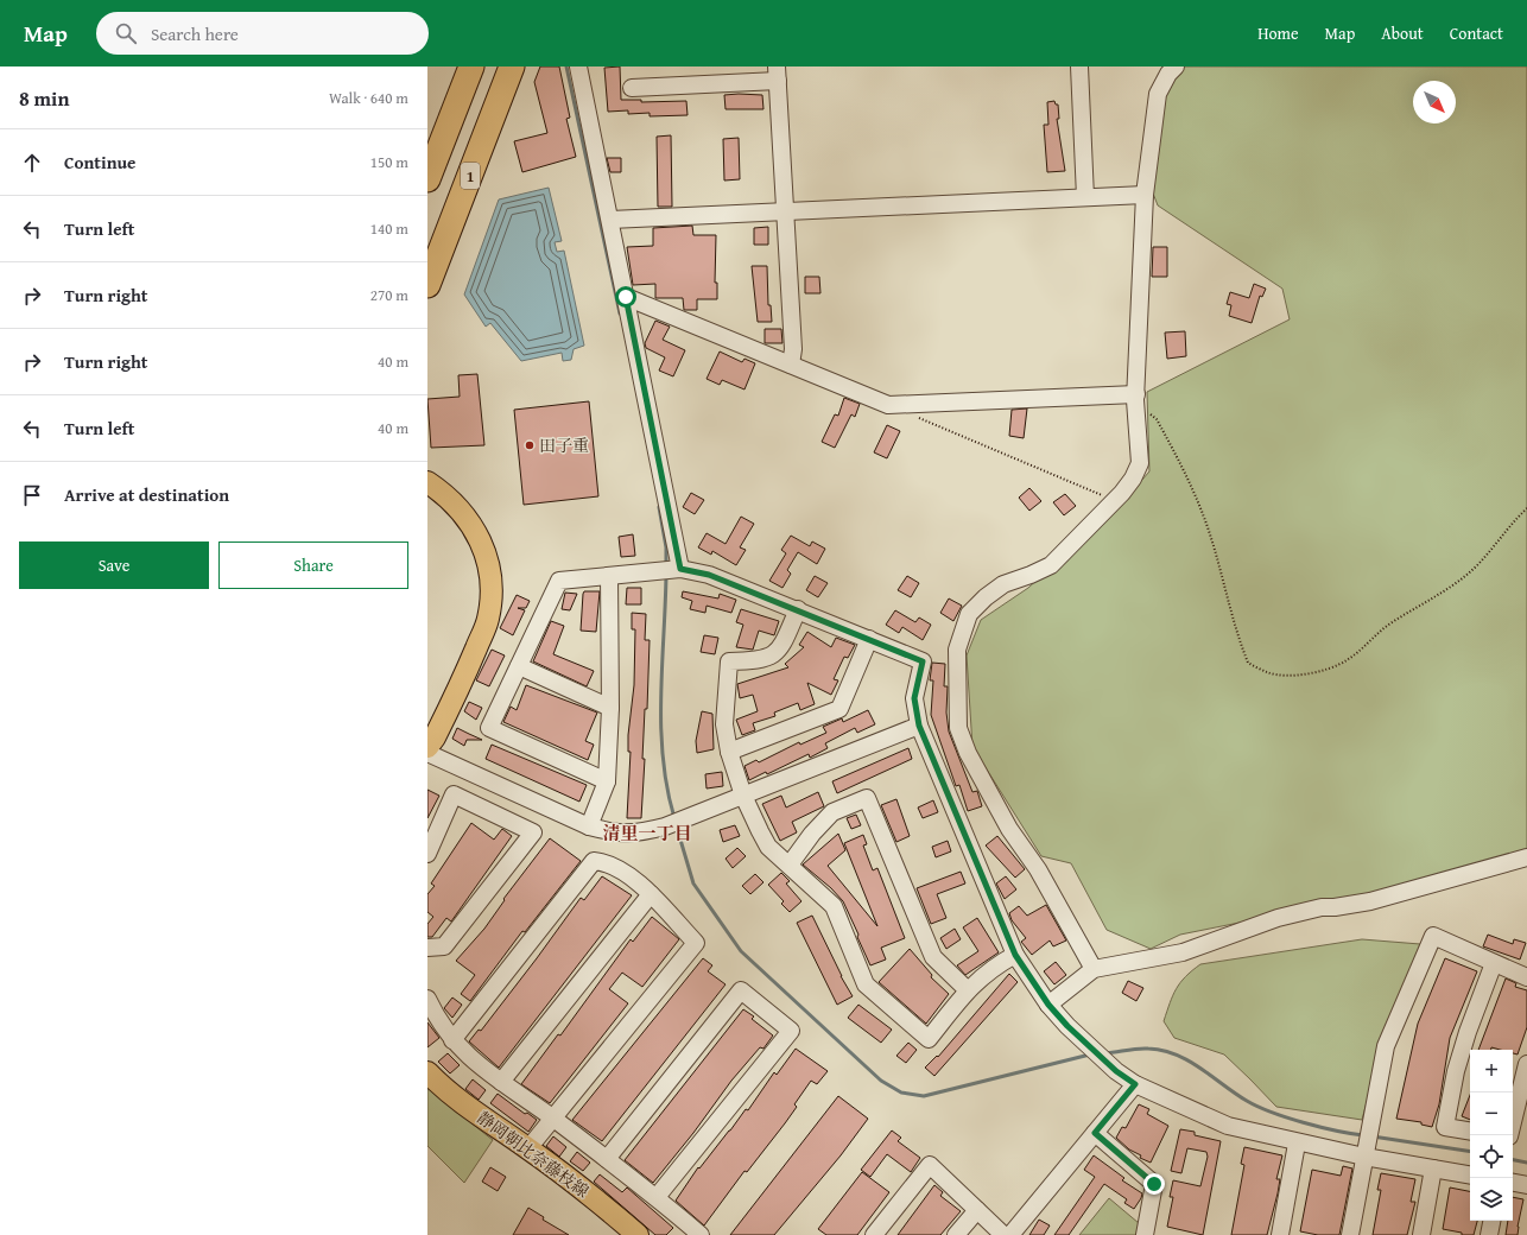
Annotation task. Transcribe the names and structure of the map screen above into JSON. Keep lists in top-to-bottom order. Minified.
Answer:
{"streets":{"highway":["1"],"main road":["静岡朝比奈藤枝線"]},"districts":["清里一丁目"],"places":["田子重"],"north":"bottom right","page":{"header":"Map","search":"Search here","nav":["Home","Map","About","Contact"],"heading":["8 min","Walk · 640 m"],"list":[["Continue","150 m"],["Turn left","140 m"],["Turn right","270 m"],["Turn right","40 m"],["Turn left","40 m"],"Arrive at destination"],"buttons":["Save","Share"],"map_buttons":["+","−"]}}
